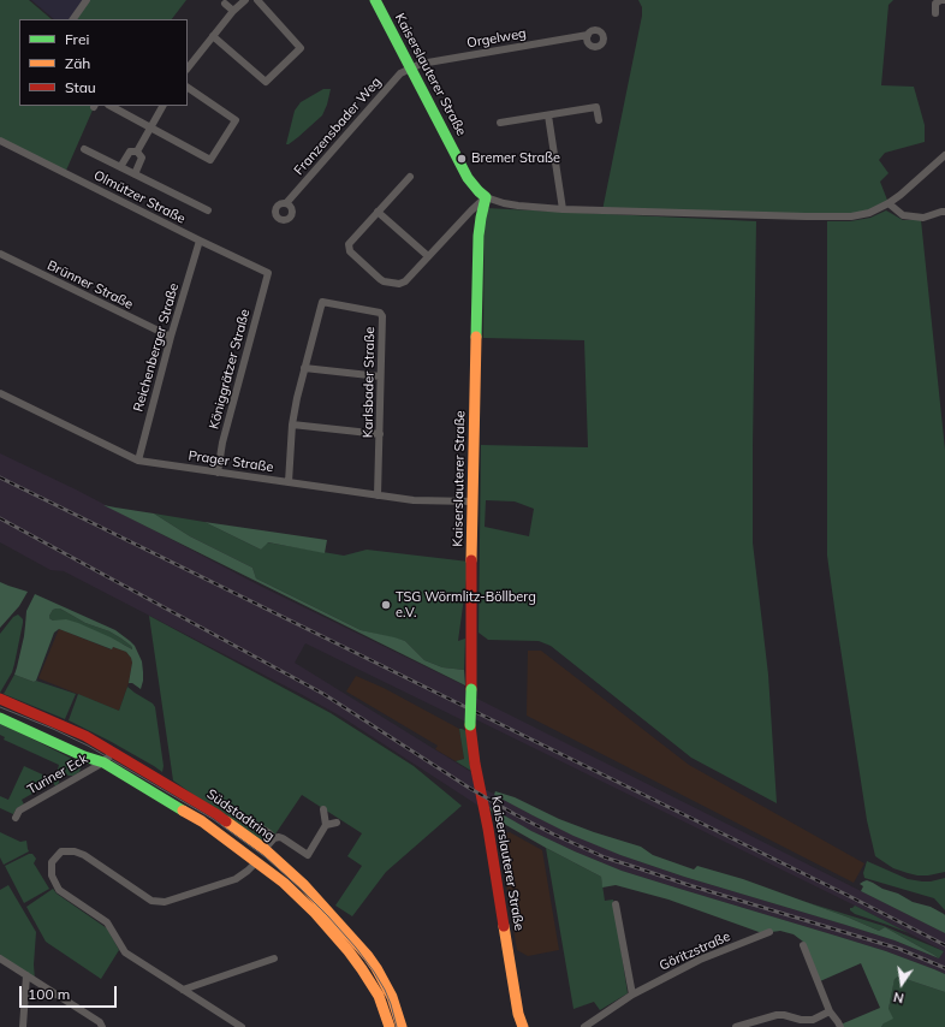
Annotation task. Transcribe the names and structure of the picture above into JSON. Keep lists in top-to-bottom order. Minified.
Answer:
{"streets":{"street":["Orgelweg","Kaiserslauterer Straße","Franzensbader Weg","Olmützer Straße","Brünner Straße","Reichenberger Straße","Königgrätzer Straße","Karlsbader Straße","Prager Straße","Turiner Eck","Südstadtring","Göritzstraße"]},"crossings":[["Orgelweg","Kaiserslauterer Straße"],["Orgelweg","Franzensbader Weg"],["Kaiserslauterer Straße","Franzensbader Weg"],["Kaiserslauterer Straße","Prager Straße"],["Olmützer Straße","Reichenberger Straße"],["Olmützer Straße","Königgrätzer Straße"],["Brünner Straße","Reichenberger Straße"],["Reichenberger Straße","Prager Straße"],["Königgrätzer Straße","Prager Straße"],["Karlsbader Straße","Prager Straße"],["Turiner Eck","Südstadtring"]],"places":["Bremer Straße","TSG Wörmlitz-Böllberg e.V."],"legend":["Frei","Zäh","Stau"],"scale_bar":"100 m","north":"bottom"}
